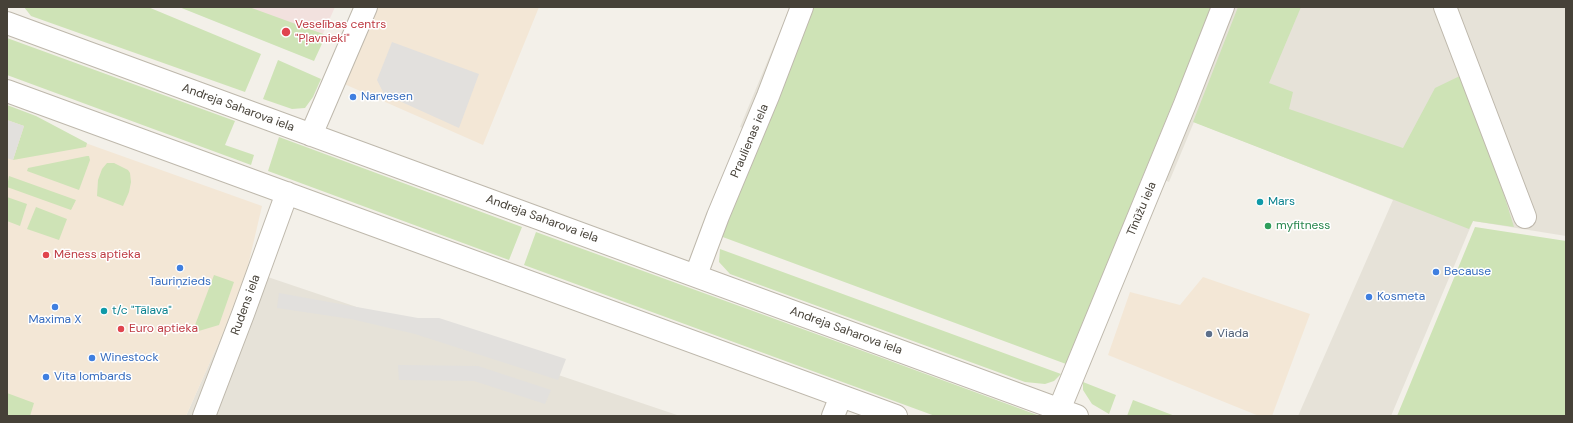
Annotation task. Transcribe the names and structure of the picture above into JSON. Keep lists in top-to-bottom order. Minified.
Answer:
{"streets":{"street":["Andreja Saharova iela","Praulienas iela","Tīnūžu iela","Rudens iela"]},"crossings":[["Andreja Saharova iela","Praulienas iela"],["Andreja Saharova iela","Tīnūžu iela"]],"places":["Veselības centrs \"Pļavnieki\"","Narvesen","Mars","myfitness","Mēness aptieka","Tauriņzieds","Because","Kosmeta","Maxima X","t/c \"Tālava\"","Euro aptieka","Viada","Winestock","Vita lombards"]}
